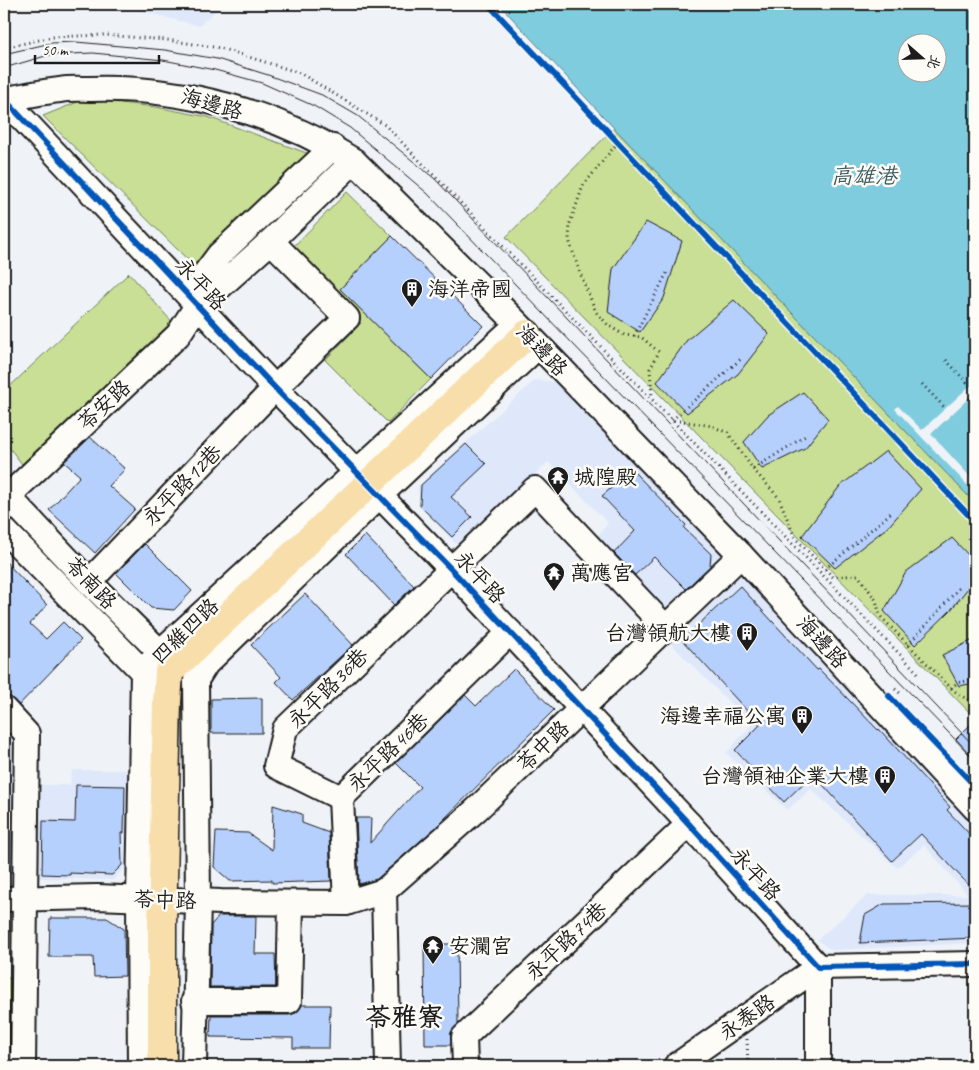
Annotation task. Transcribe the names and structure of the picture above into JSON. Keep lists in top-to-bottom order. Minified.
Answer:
{"streets":{"main road":["四維四路"],"street":["海邊路","永平路","苓安路","永平路12巷","苓南路","永平路36巷","苓中路","永平路46巷","永平路74巷","永泰路"]},"crossings":[["海邊路","永平路"],["海邊路","苓安路"],["海邊路","四維四路"],["海邊路","苓中路"],["永平路","苓安路"],["永平路","永平路12巷"],["永平路","四維四路"],["永平路","永平路36巷"],["永平路","苓中路"],["永平路","永平路46巷"],["永平路","永平路74巷"],["永平路","永泰路"],["苓安路","永平路12巷"],["苓安路","苓南路"],["永平路12巷","苓南路"],["苓南路","四維四路"],["四維四路","苓中路"],["永平路36巷","永平路46巷"],["苓中路","永平路46巷"]],"districts":["苓雅寮"],"water":["高雄港"],"places":{"building":["海洋帝國","台灣領航大樓","海邊幸福公寓","台灣領袖企業大樓"],"temple":["城隍殿","萬應宮","安瀾宮"]},"scale_bar":"50 m","north":"right"}
